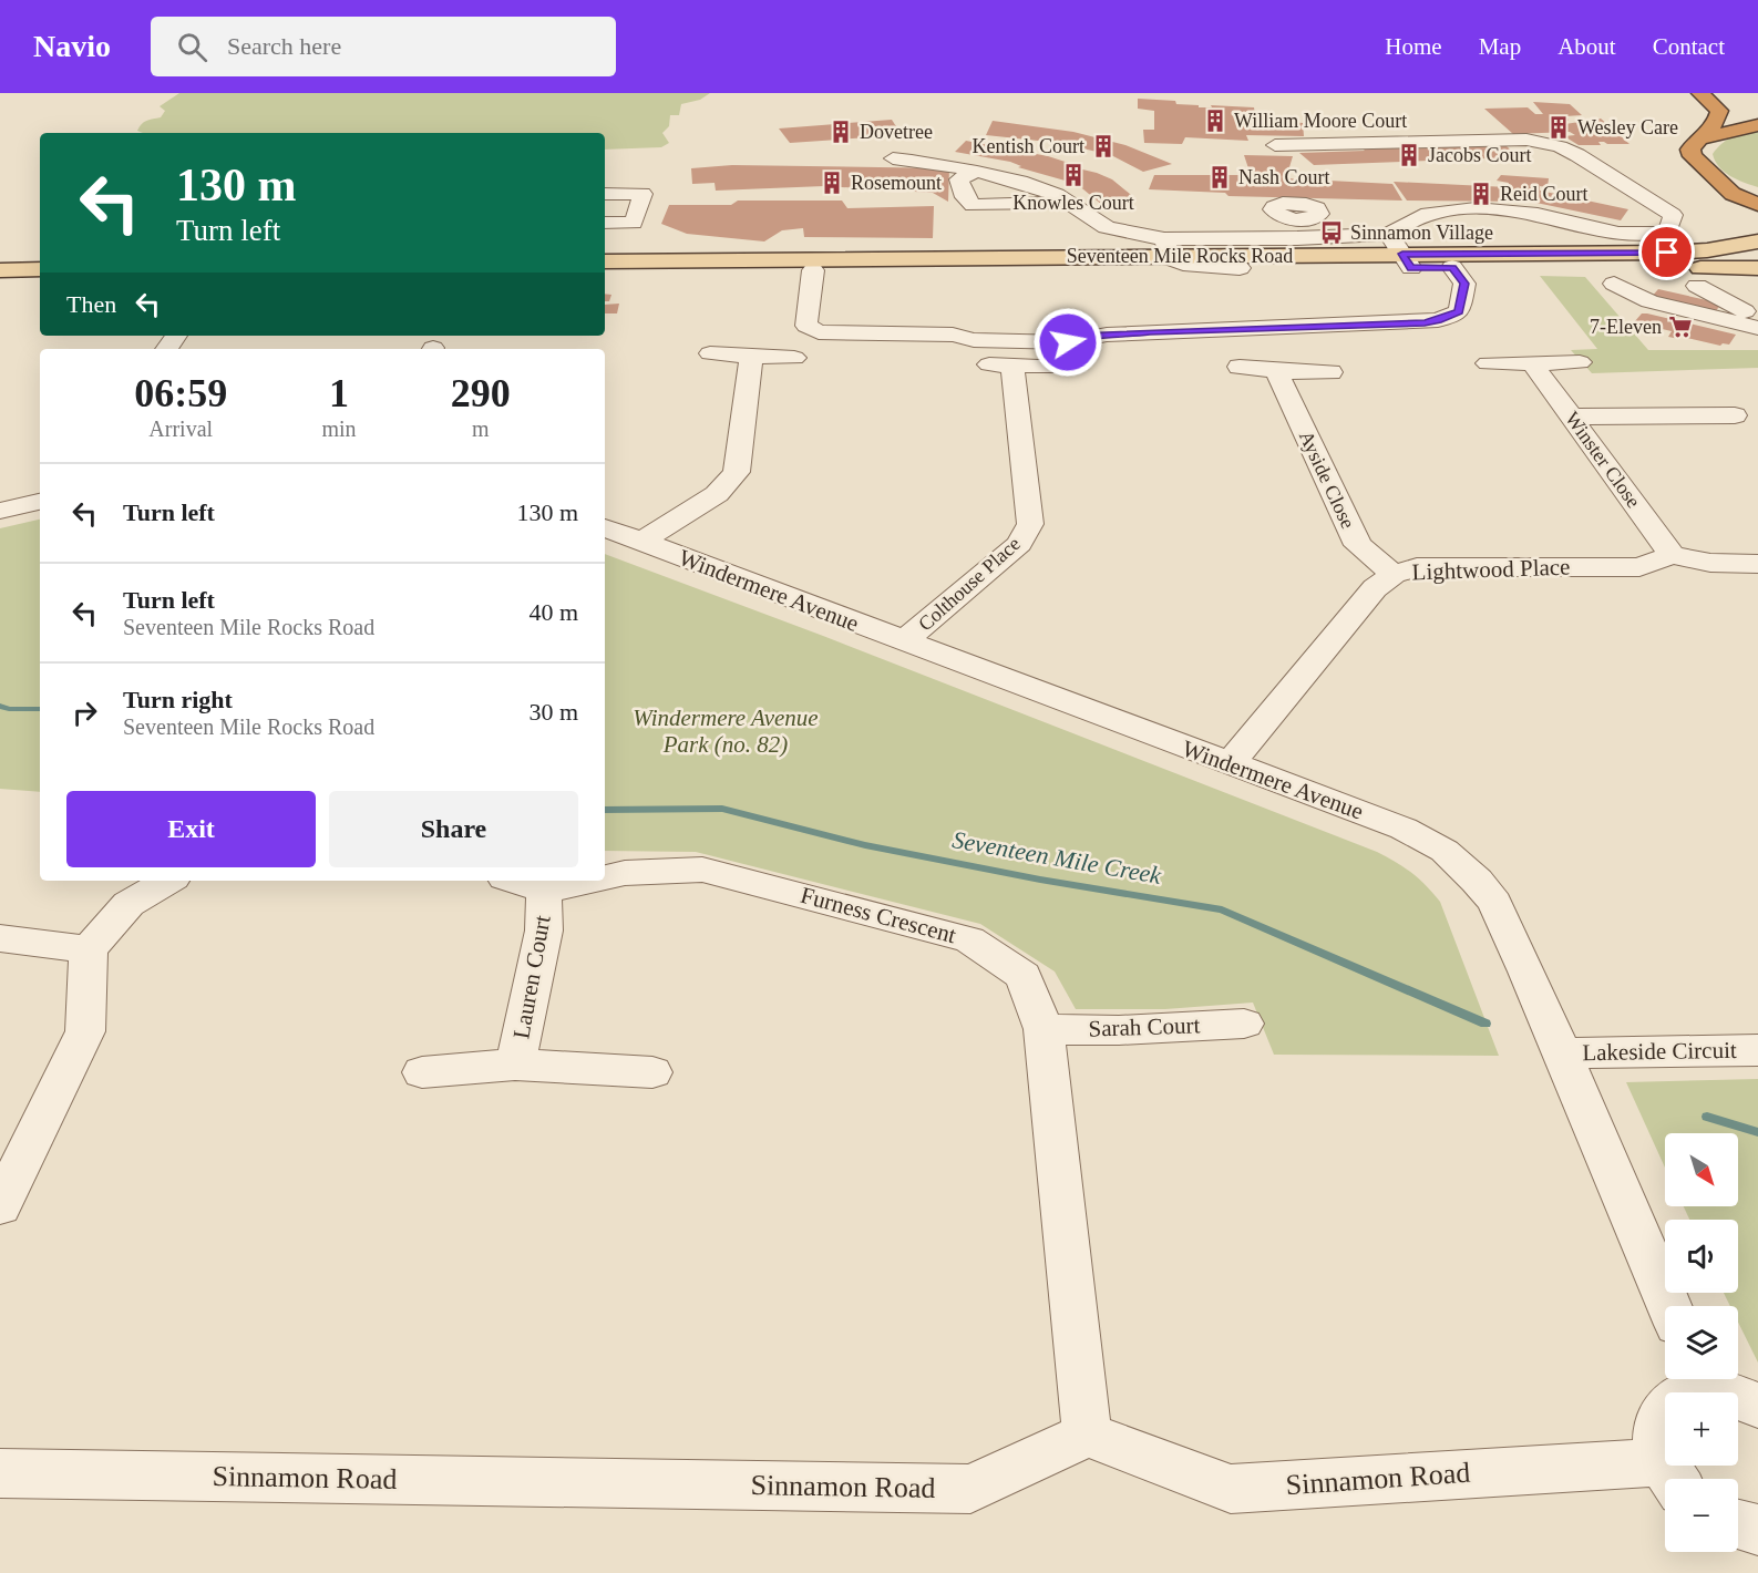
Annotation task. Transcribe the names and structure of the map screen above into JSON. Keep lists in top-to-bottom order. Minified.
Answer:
{"streets":{"main road":["Seventeen Mile Rocks Road"],"street":["Winster Close","Ayside Close","Lightwood Place","Colthouse Place","Windermere Avenue","Furness Crescent","Lauren Court","Sarah Court","Lakeside Circuit","Sinnamon Road"]},"crossings":[["Winster Close","Lightwood Place"],["Ayside Close","Lightwood Place"],["Lightwood Place","Windermere Avenue"],["Colthouse Place","Windermere Avenue"],["Windermere Avenue","Lakeside Circuit"],["Furness Crescent","Lauren Court"],["Furness Crescent","Sarah Court"],["Furness Crescent","Sinnamon Road"]],"water":["Seventeen Mile Creek"],"parks":["Windermere Avenue Park (no. 82)"],"places":{"building":["William Moore Court","Wesley Care","Dovetree","Kentish Court","Jacobs Court","Knowles Court","Nash Court","Rosemount","Reid Court"],"bus stop":["Sinnamon Village"],"supermarket":["7-Eleven"]},"north":"bottom right","page":{"header":"Navio","search":"Search here","nav":["Home","Map","About","Contact"],"turn":["130 m","Turn left"],"then":"Then","eta":["06:59","Arrival","1","min","290","m"],"list":[{"name":"Turn left","value":"130 m"},{"name":"Turn left","note":"Seventeen Mile Rocks Road","value":"40 m"},{"name":"Turn right","note":"Seventeen Mile Rocks Road","value":"30 m"}],"buttons":["Exit","Share"],"map_buttons":["+","−"]}}
